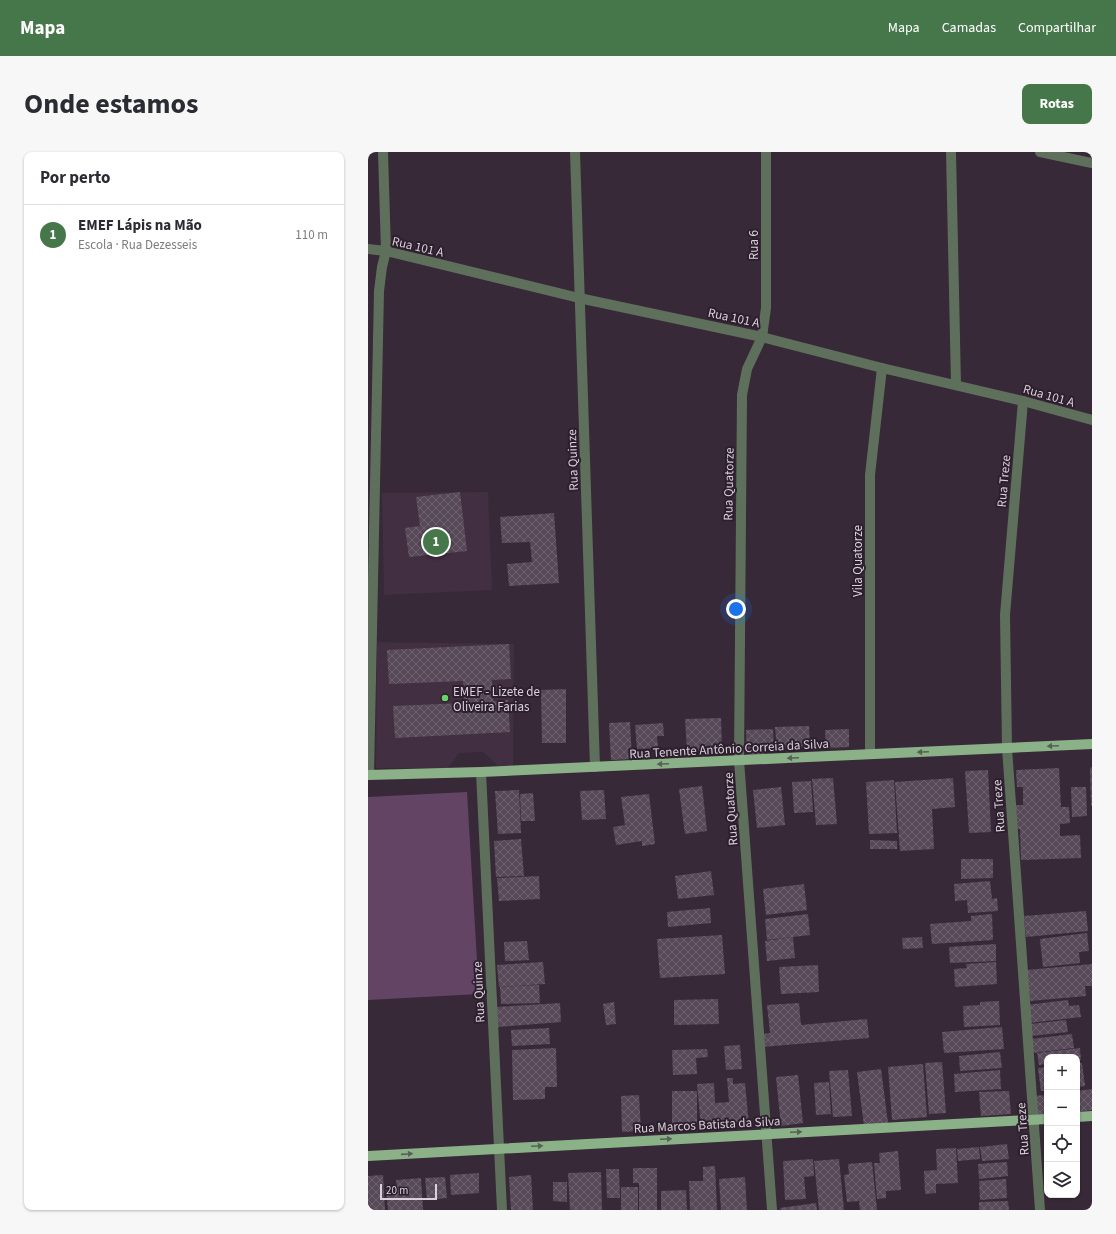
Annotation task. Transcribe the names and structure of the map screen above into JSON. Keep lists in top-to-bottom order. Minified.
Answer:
{"streets":{"main road":["Rua Tenente Antônio Correia da Silva","Rua Marcos Batista da Silva"],"street":["Rua 6","Rua 101 A","Rua Quinze","Rua Treze","Rua Quatorze","Vila Quatorze"]},"crossings":[["Rua 6","Rua 101 A"],["Rua 6","Rua Quatorze"],["Rua 101 A","Rua Quinze"],["Rua 101 A","Rua Treze"],["Rua 101 A","Rua Quatorze"],["Rua 101 A","Vila Quatorze"],["Rua Quinze","Rua Tenente Antônio Correia da Silva"],["Rua Quinze","Rua Marcos Batista da Silva"],["Rua Treze","Rua Tenente Antônio Correia da Silva"],["Rua Treze","Rua Marcos Batista da Silva"],["Rua Quatorze","Rua Tenente Antônio Correia da Silva"],["Rua Quatorze","Rua Marcos Batista da Silva"],["Vila Quatorze","Rua Tenente Antônio Correia da Silva"]],"one_way":["Rua Tenente Antônio Correia da Silva","Rua Marcos Batista da Silva"],"places":["EMEF - Lizete de Oliveira Farias"],"scale_bar":"20 m","page":{"header":"Mapa","nav":["Mapa","Camadas","Compartilhar"],"title":"Onde estamos","buttons":"Rotas","heading":"Por perto","list":[{"mark":"1","name":"EMEF Lápis na Mão","note":"Escola · Rua Dezesseis","value":"110 m"}],"pins":"1","map_buttons":["+","−"],"scale":"20 m"}}
